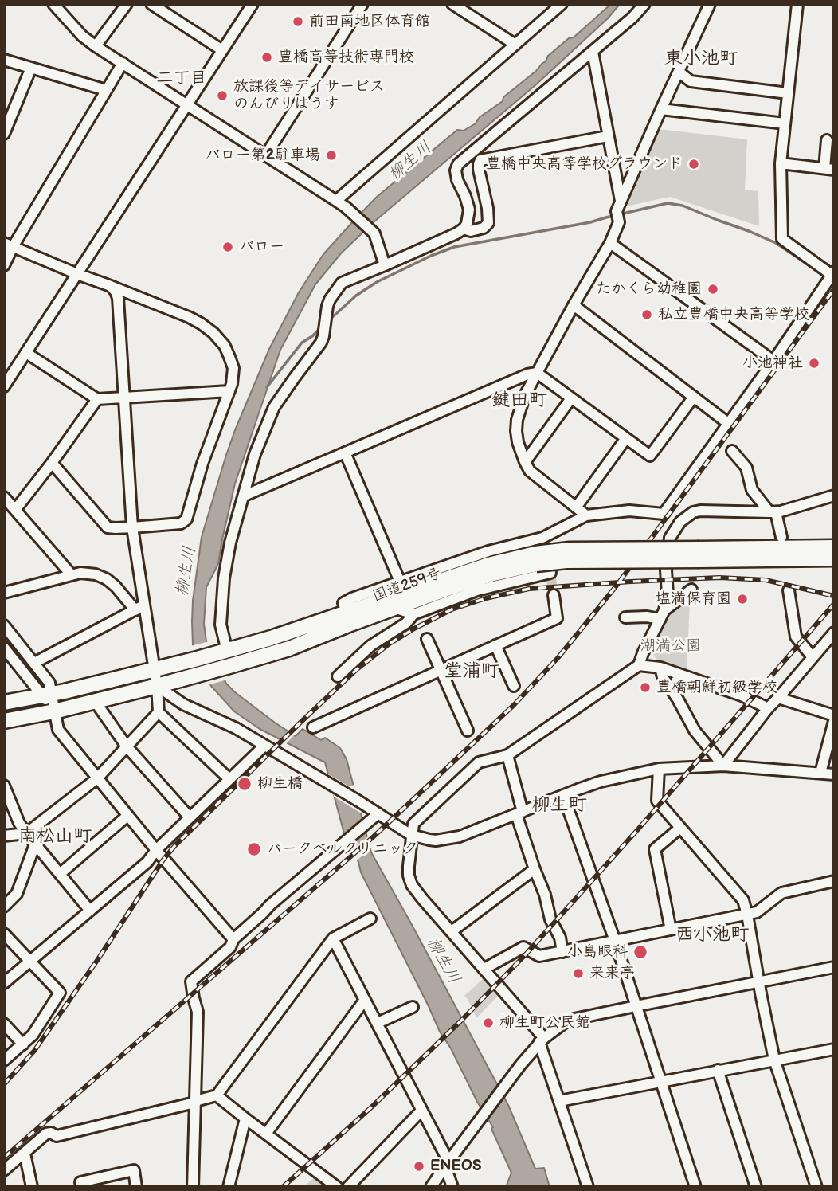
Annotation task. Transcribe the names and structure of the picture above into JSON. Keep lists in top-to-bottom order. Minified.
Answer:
{"streets":{"highway":["国道259号"]},"districts":["東小池町","二丁目","鍵田町","堂浦町","柳生町","南松山町","西小池町"],"water":["柳生川"],"parks":["潮満公園"],"places":["前田南地区体育館","豊橋高等技術専門校","放課後等デイサービス のんびりはうす","バロー第2駐車場","豊橋中央高等学校グラウンド","バロー","たかくら幼稚園","私立豊橋中央高等学校","小池神社","塩満保育園","豊橋朝鮮初級学校","柳生橋","パークベルクリニック","小島眼科","来来亭","柳生町公民館","ENEOS"]}
